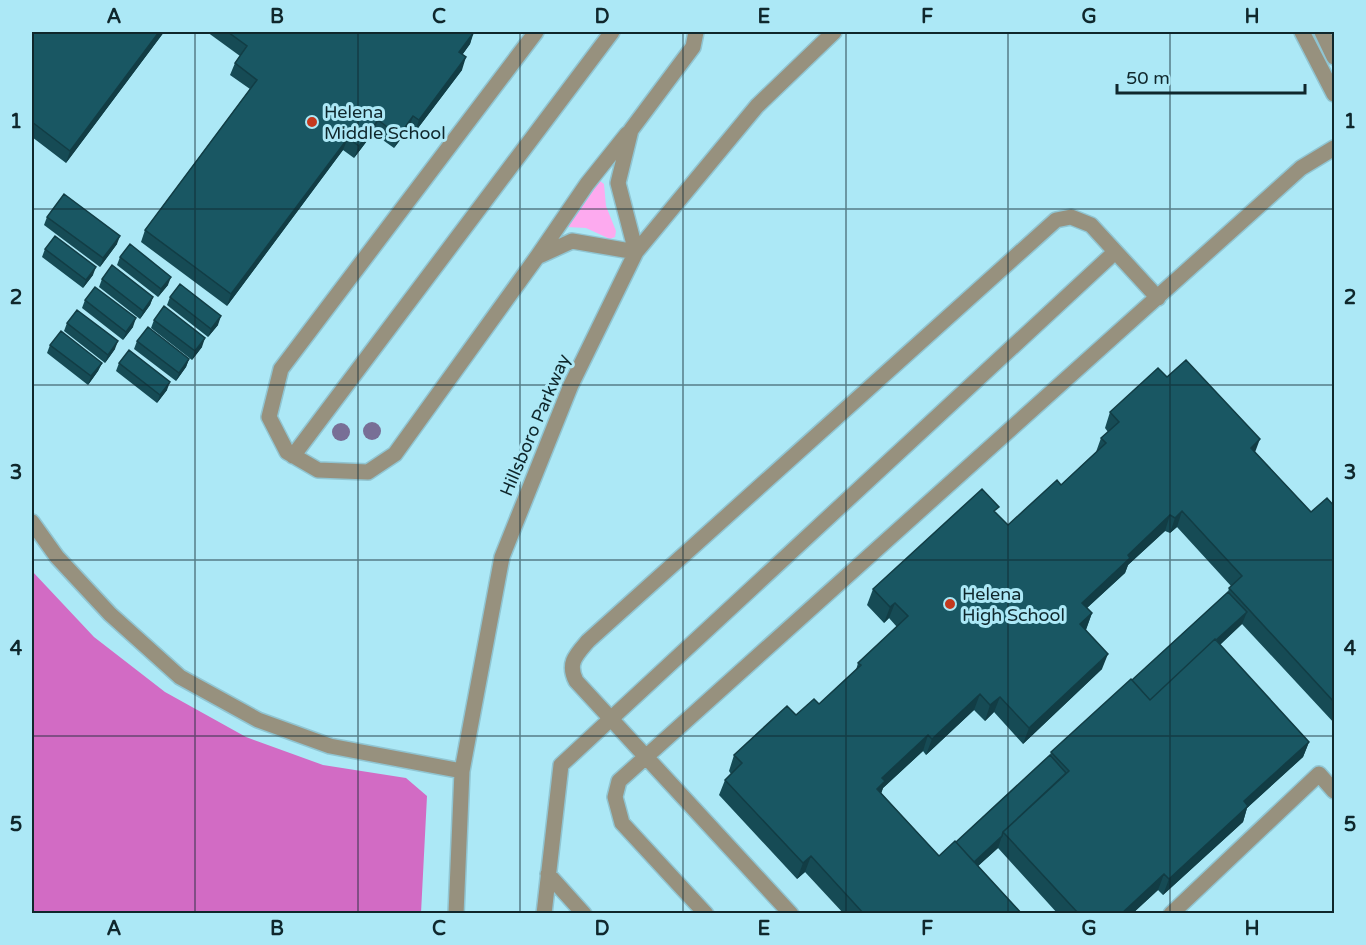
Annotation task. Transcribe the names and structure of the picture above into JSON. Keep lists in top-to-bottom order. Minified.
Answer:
{"streets":{"street":["Hillsboro Parkway"]},"places":["Helena Middle School","Helena High School"],"scale_bar":"50 m","grid":{"columns":["A","B","C","D","E","F","G","H"],"rows":["1","2","3","4","5"]}}
